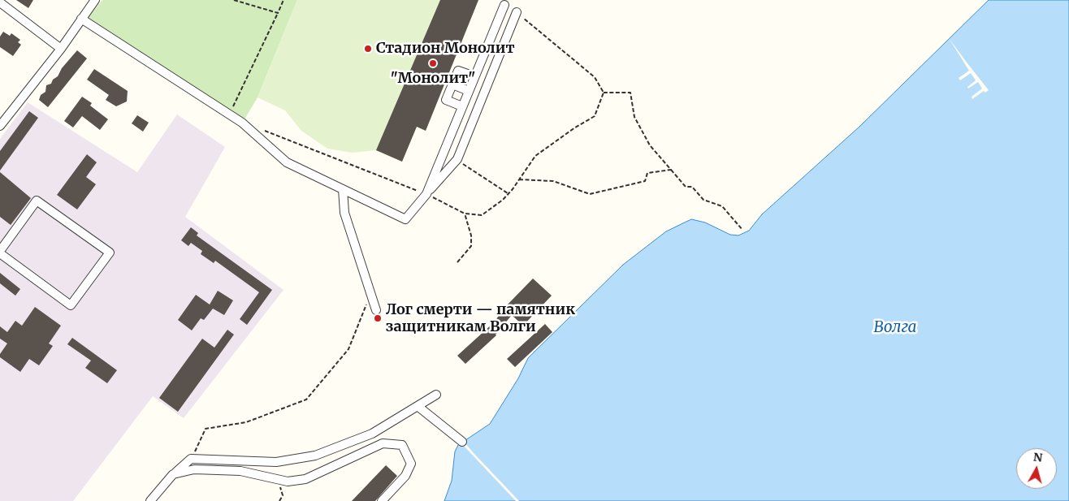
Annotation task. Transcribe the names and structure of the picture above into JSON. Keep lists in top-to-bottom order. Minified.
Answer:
{"water":["Волга"],"places":["Стадион Монолит","\"Монолит\"","Лог смерти — памятник защитникам Волги"],"north":"top"}
